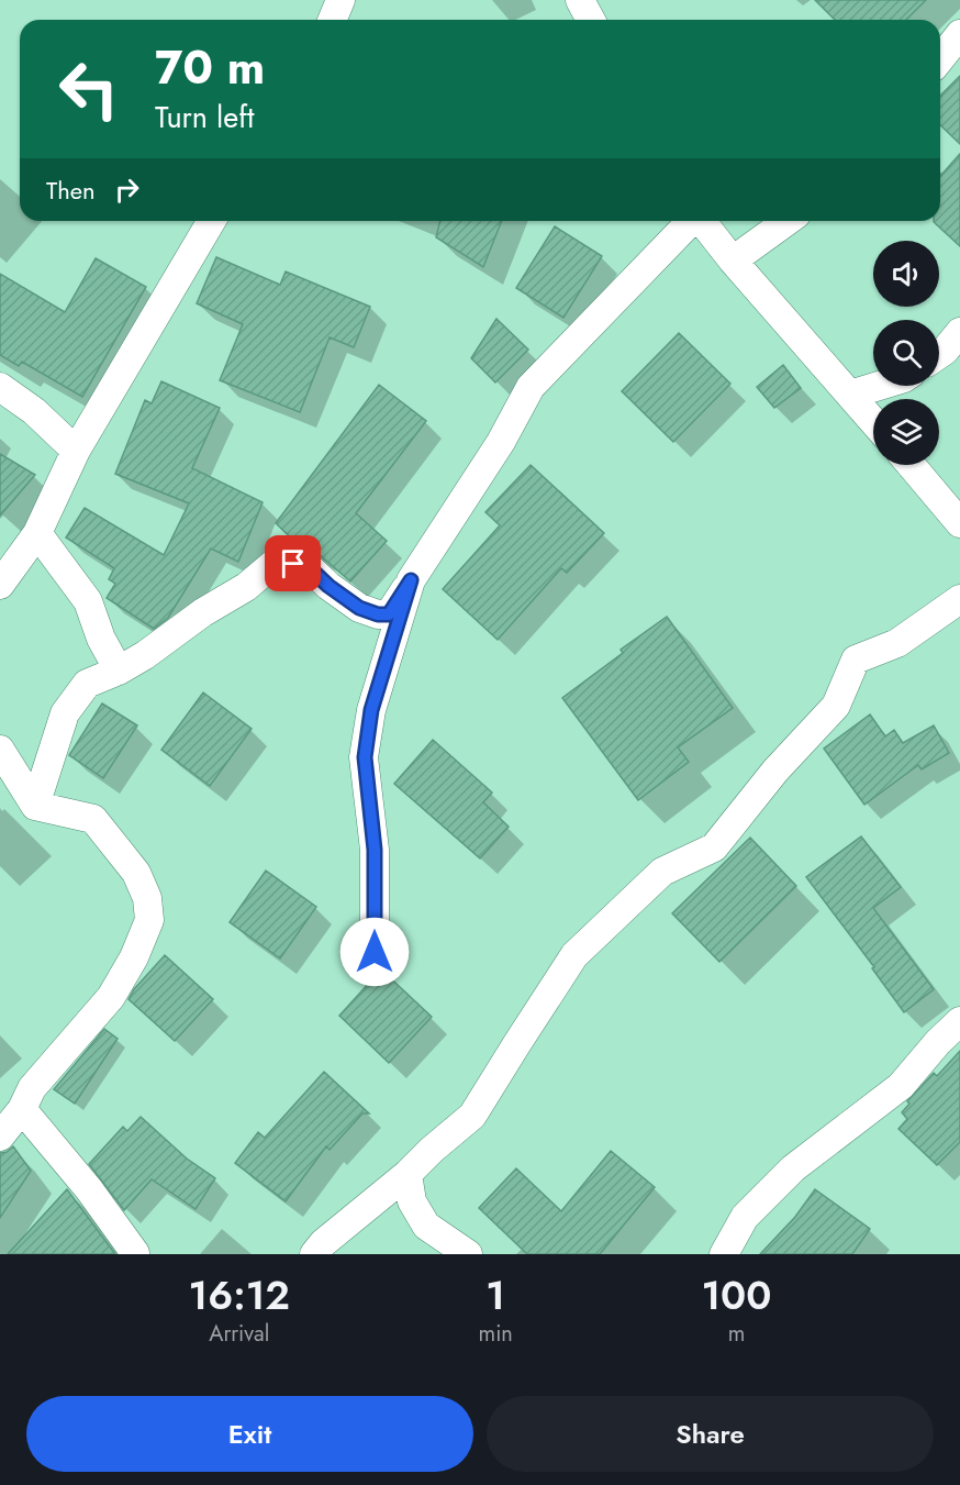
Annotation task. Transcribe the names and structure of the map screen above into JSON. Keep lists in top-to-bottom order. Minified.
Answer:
{"page":{"turn":["70 m","Turn left"],"then":"Then","eta":["16:12","Arrival","1","min","100","m"],"buttons":["Exit","Share"]}}
